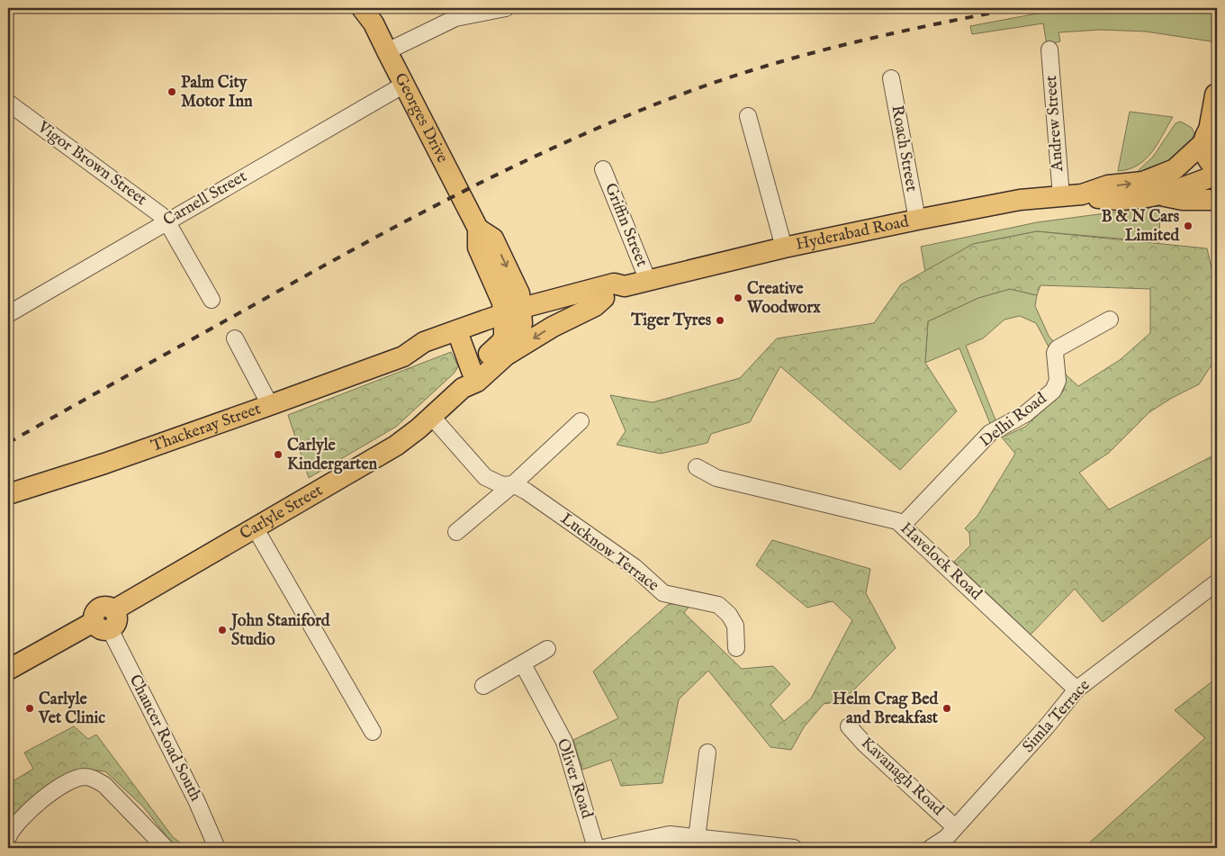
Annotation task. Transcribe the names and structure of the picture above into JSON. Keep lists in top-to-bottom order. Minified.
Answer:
{"streets":{"main road":["Georges Drive","Hyderabad Road","Thackeray Street","Carlyle Street"],"street":["Andrew Street","Roach Street","Vigor Brown Street","Carnell Street","Griffin Street","Delhi Road","Lucknow Terrace","Havelock Road","Simla Terrace","Chaucer Road South","Kavanagh Road","Oliver Road"]},"crossings":[["Georges Drive","Carnell Street"],["Georges Drive","Hyderabad Road"],["Georges Drive","Thackeray Street"],["Georges Drive","Carlyle Street"],["Andrew Street","Hyderabad Road"],["Roach Street","Hyderabad Road"],["Vigor Brown Street","Carnell Street"],["Griffin Street","Hyderabad Road"],["Hyderabad Road","Thackeray Street"],["Hyderabad Road","Carlyle Street"],["Delhi Road","Havelock Road"],["Thackeray Street","Carlyle Street"],["Carlyle Street","Chaucer Road South"],["Havelock Road","Simla Terrace"],["Simla Terrace","Kavanagh Road"]],"places":["Palm City Motor Inn","B & N Cars Limited","Creative Woodworx","Tiger Tyres","Carlyle Kindergarten","John Staniford Studio","Carlyle Vet Clinic","Helm Crag Bed and Breakfast"]}
